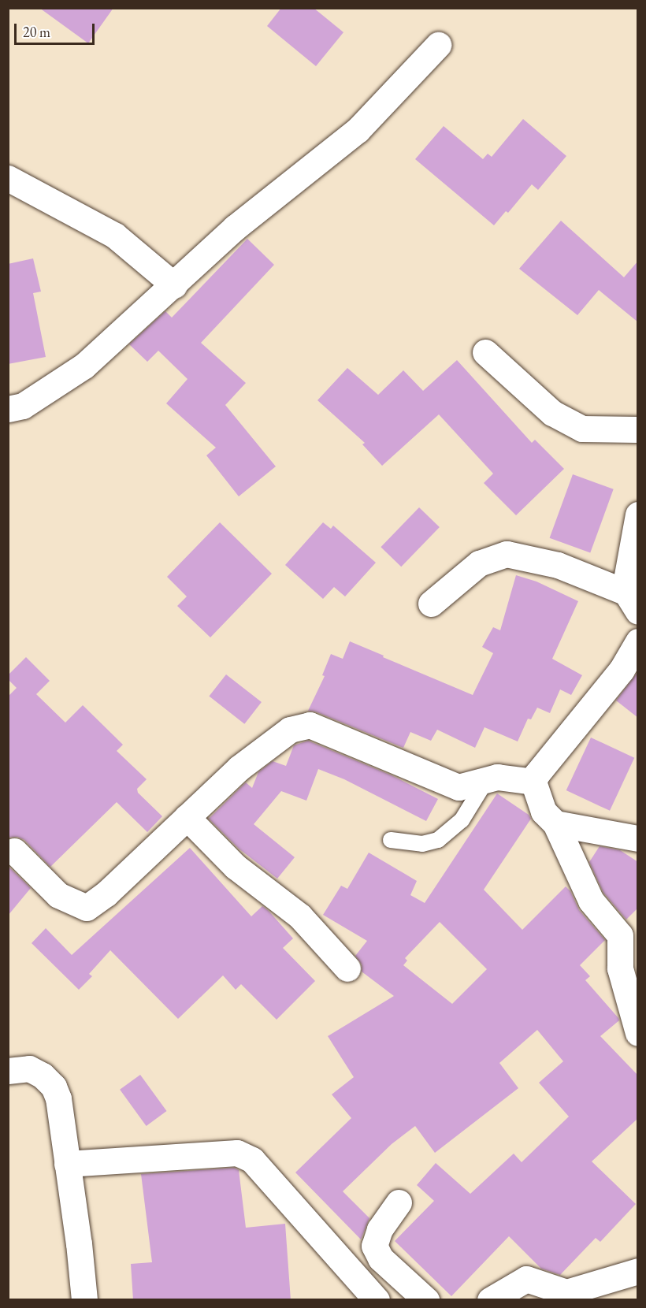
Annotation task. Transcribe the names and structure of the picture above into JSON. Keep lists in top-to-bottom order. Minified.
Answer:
{"scale_bar":"20 m"}
